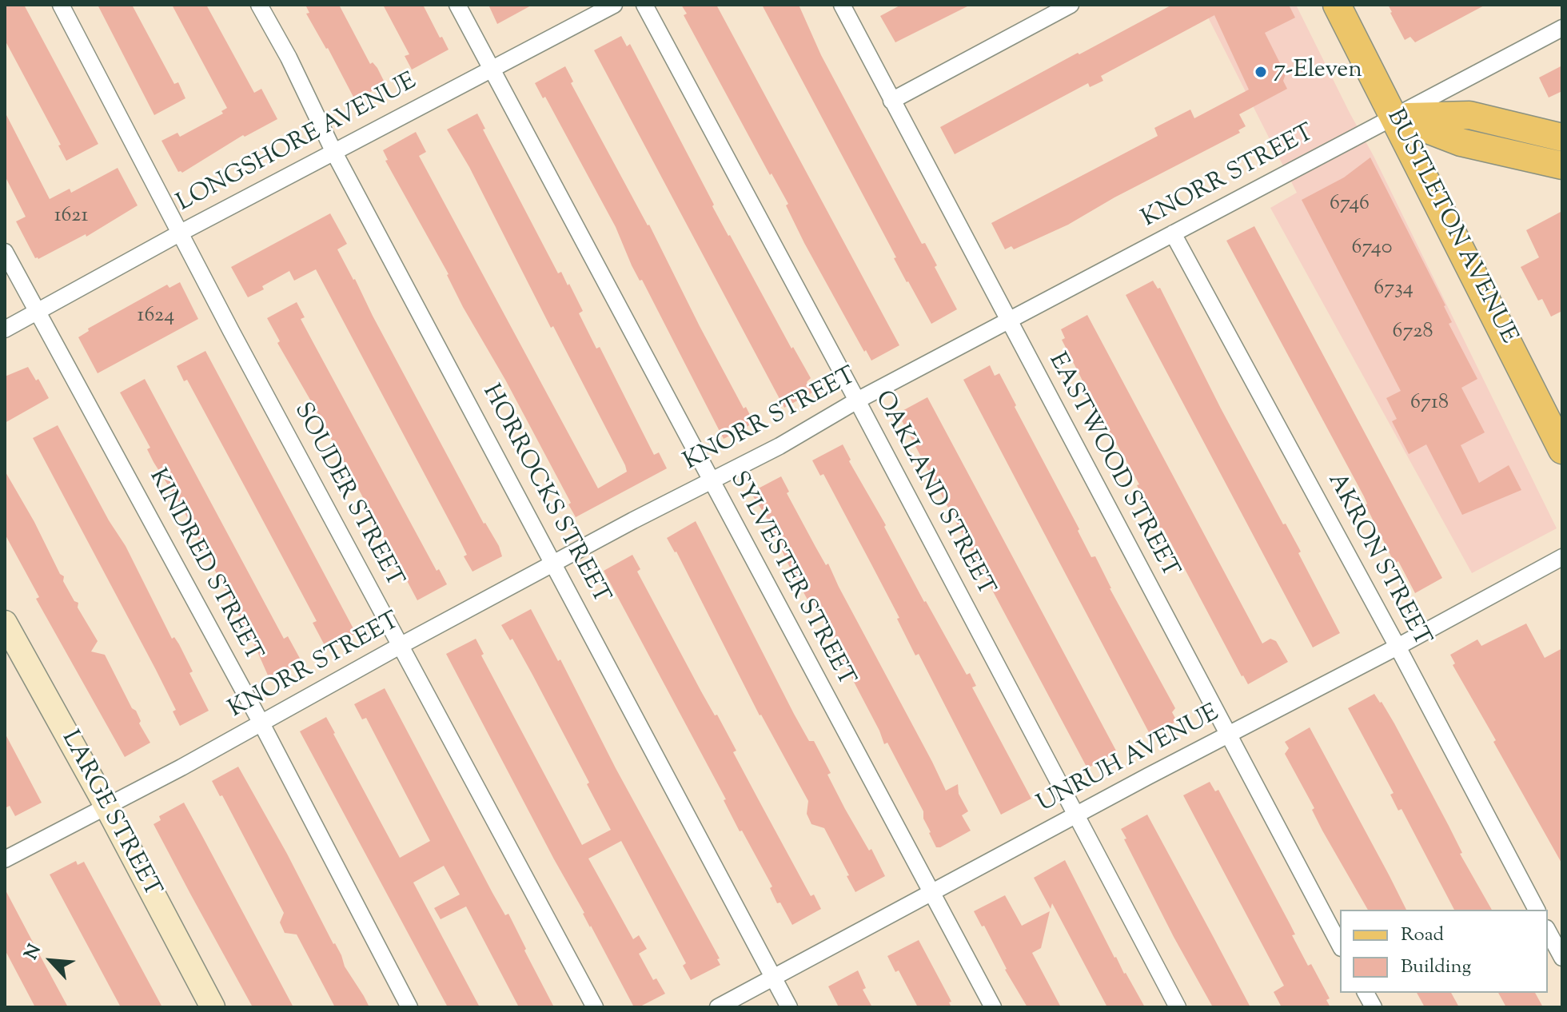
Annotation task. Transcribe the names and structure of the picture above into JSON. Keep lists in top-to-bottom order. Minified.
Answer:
{"streets":{"main road":["BUSTLETON AVENUE"],"street":["LONGSHORE AVENUE","KNORR STREET","EASTWOOD STREET","OAKLAND STREET","HORROCKS STREET","SOUDER STREET","AKRON STREET","KINDRED STREET","SYLVESTER STREET","UNRUH AVENUE","LARGE STREET"]},"crossings":[["LONGSHORE AVENUE","HORROCKS STREET"],["LONGSHORE AVENUE","SOUDER STREET"],["LONGSHORE AVENUE","KINDRED STREET"],["LONGSHORE AVENUE","SYLVESTER STREET"],["KNORR STREET","BUSTLETON AVENUE"],["KNORR STREET","EASTWOOD STREET"],["KNORR STREET","OAKLAND STREET"],["KNORR STREET","HORROCKS STREET"],["KNORR STREET","SOUDER STREET"],["KNORR STREET","AKRON STREET"],["KNORR STREET","KINDRED STREET"],["KNORR STREET","SYLVESTER STREET"],["KNORR STREET","LARGE STREET"],["EASTWOOD STREET","UNRUH AVENUE"],["OAKLAND STREET","UNRUH AVENUE"],["HORROCKS STREET","UNRUH AVENUE"],["AKRON STREET","UNRUH AVENUE"],["SYLVESTER STREET","UNRUH AVENUE"]],"places":["7-Eleven"],"house_numbers":["6746","1621","6740","6734","1624","6728","6718"],"legend":["Road","Building"],"north":"top left"}
